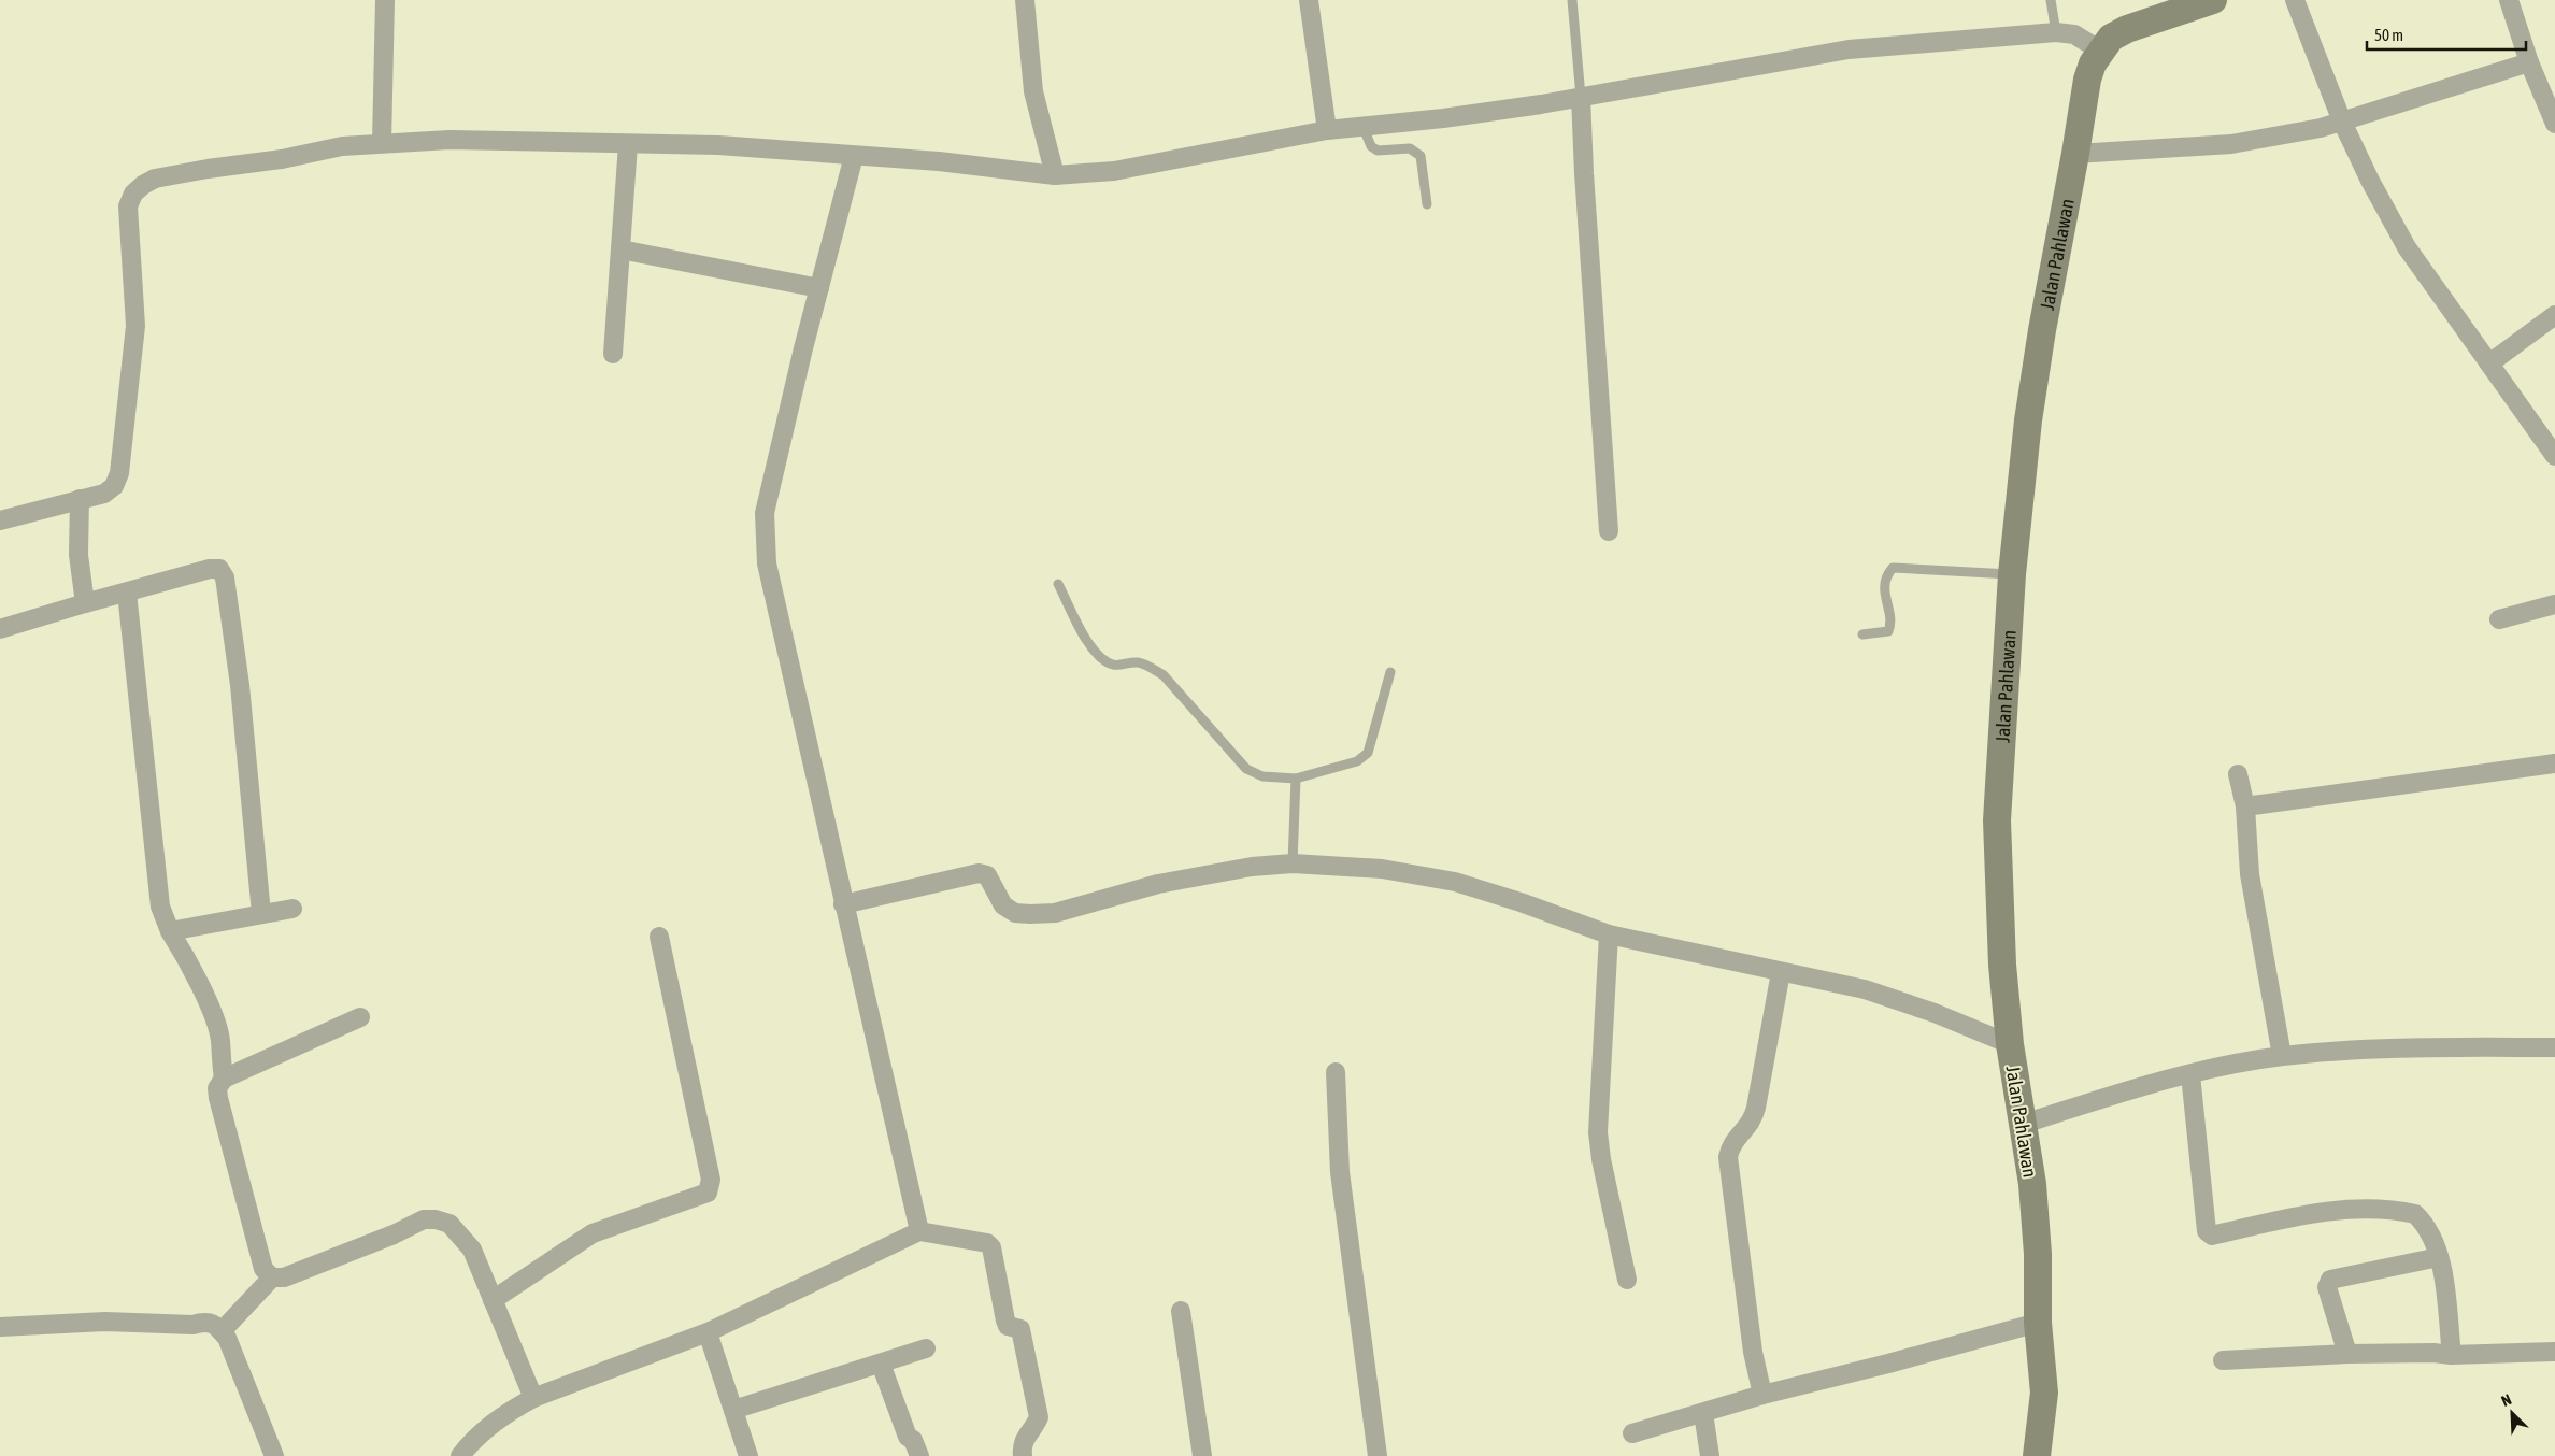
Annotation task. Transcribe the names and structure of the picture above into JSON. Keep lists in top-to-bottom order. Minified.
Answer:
{"streets":{"main road":["Jalan Pahlawan"]},"scale_bar":"50 m","north":"top left"}
